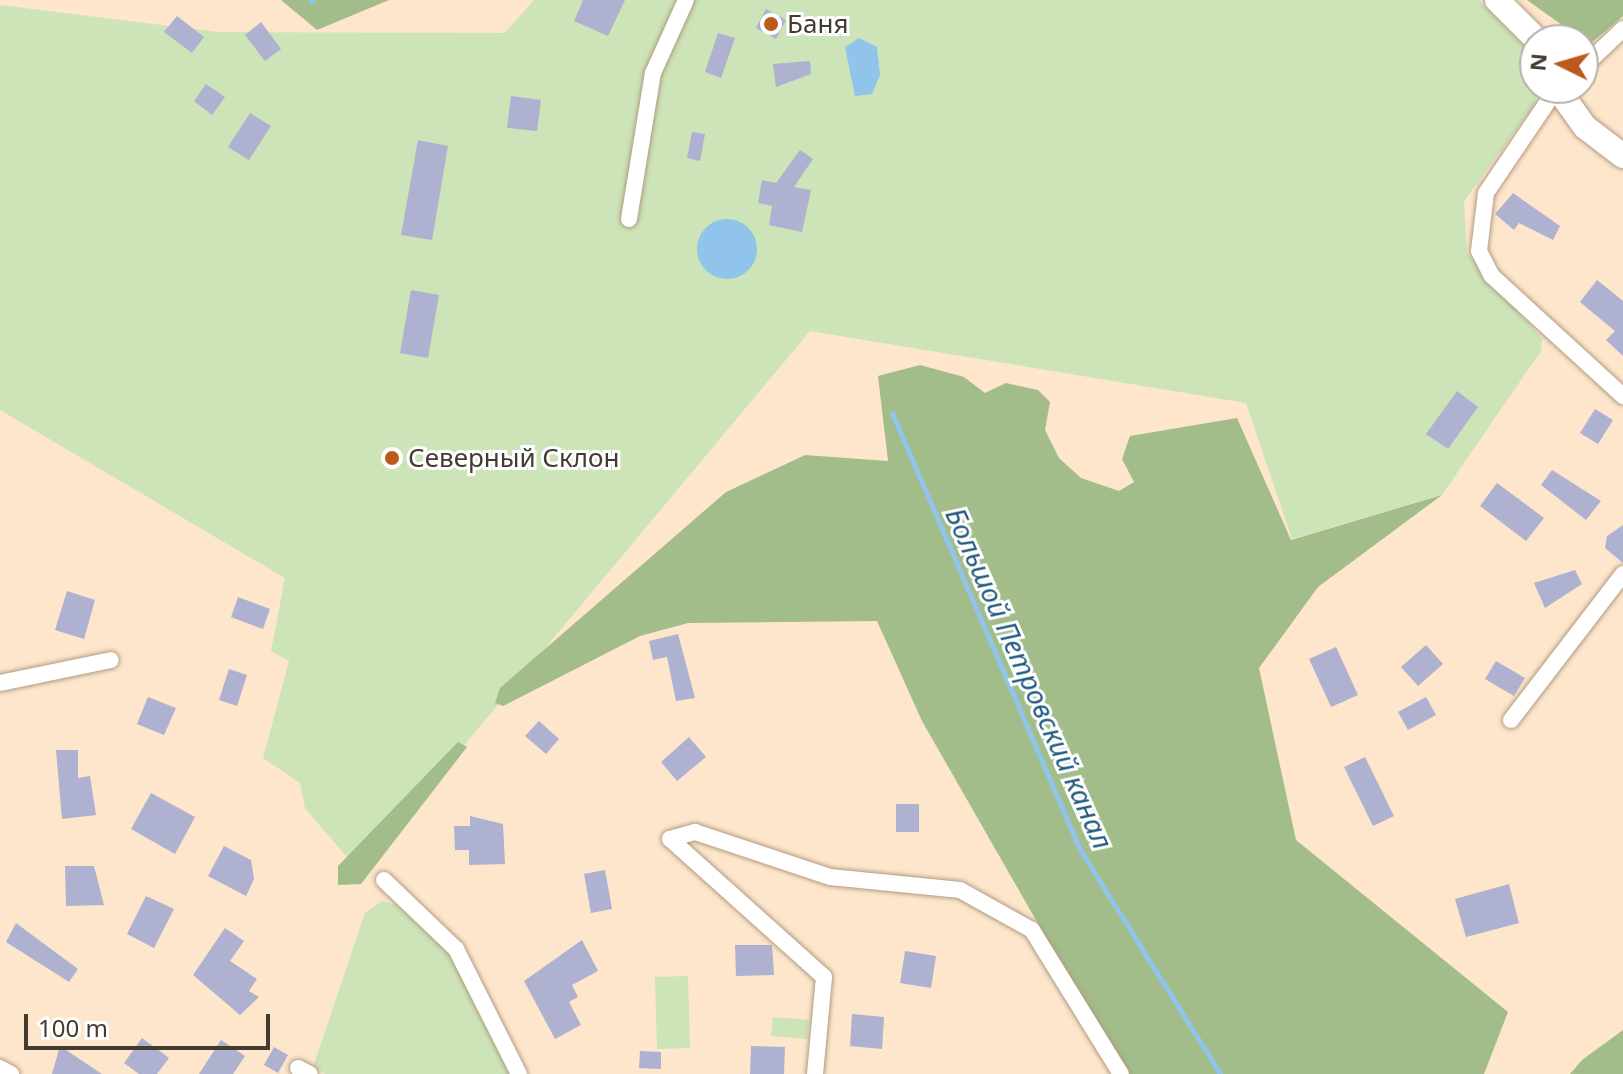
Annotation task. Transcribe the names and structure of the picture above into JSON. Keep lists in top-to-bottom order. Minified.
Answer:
{"water":["Большой Петровский канал"],"places":["Баня","Северный Склон"],"scale_bar":"100 m","north":"left"}
